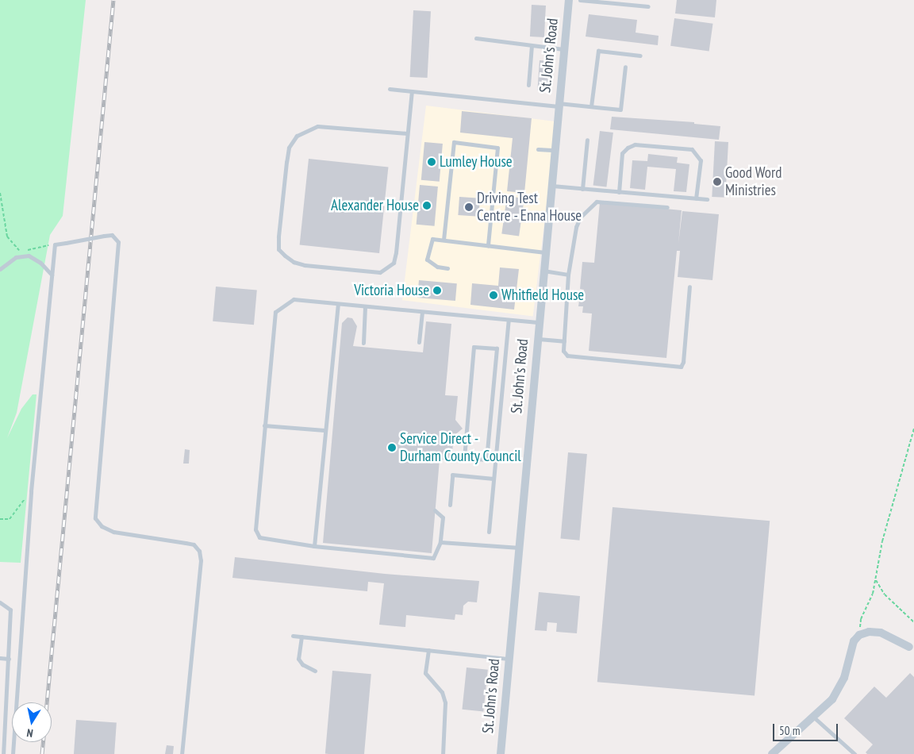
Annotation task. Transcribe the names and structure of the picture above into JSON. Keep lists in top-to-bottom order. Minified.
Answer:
{"streets":{"street":["St. John's Road"]},"places":["Lumley House","Good Word Ministries","Alexander House","Driving Test Centre - Enna House","Victoria House","Whitfield House","Service Direct - Durham County Council"],"scale_bar":"50 m","north":"bottom"}
